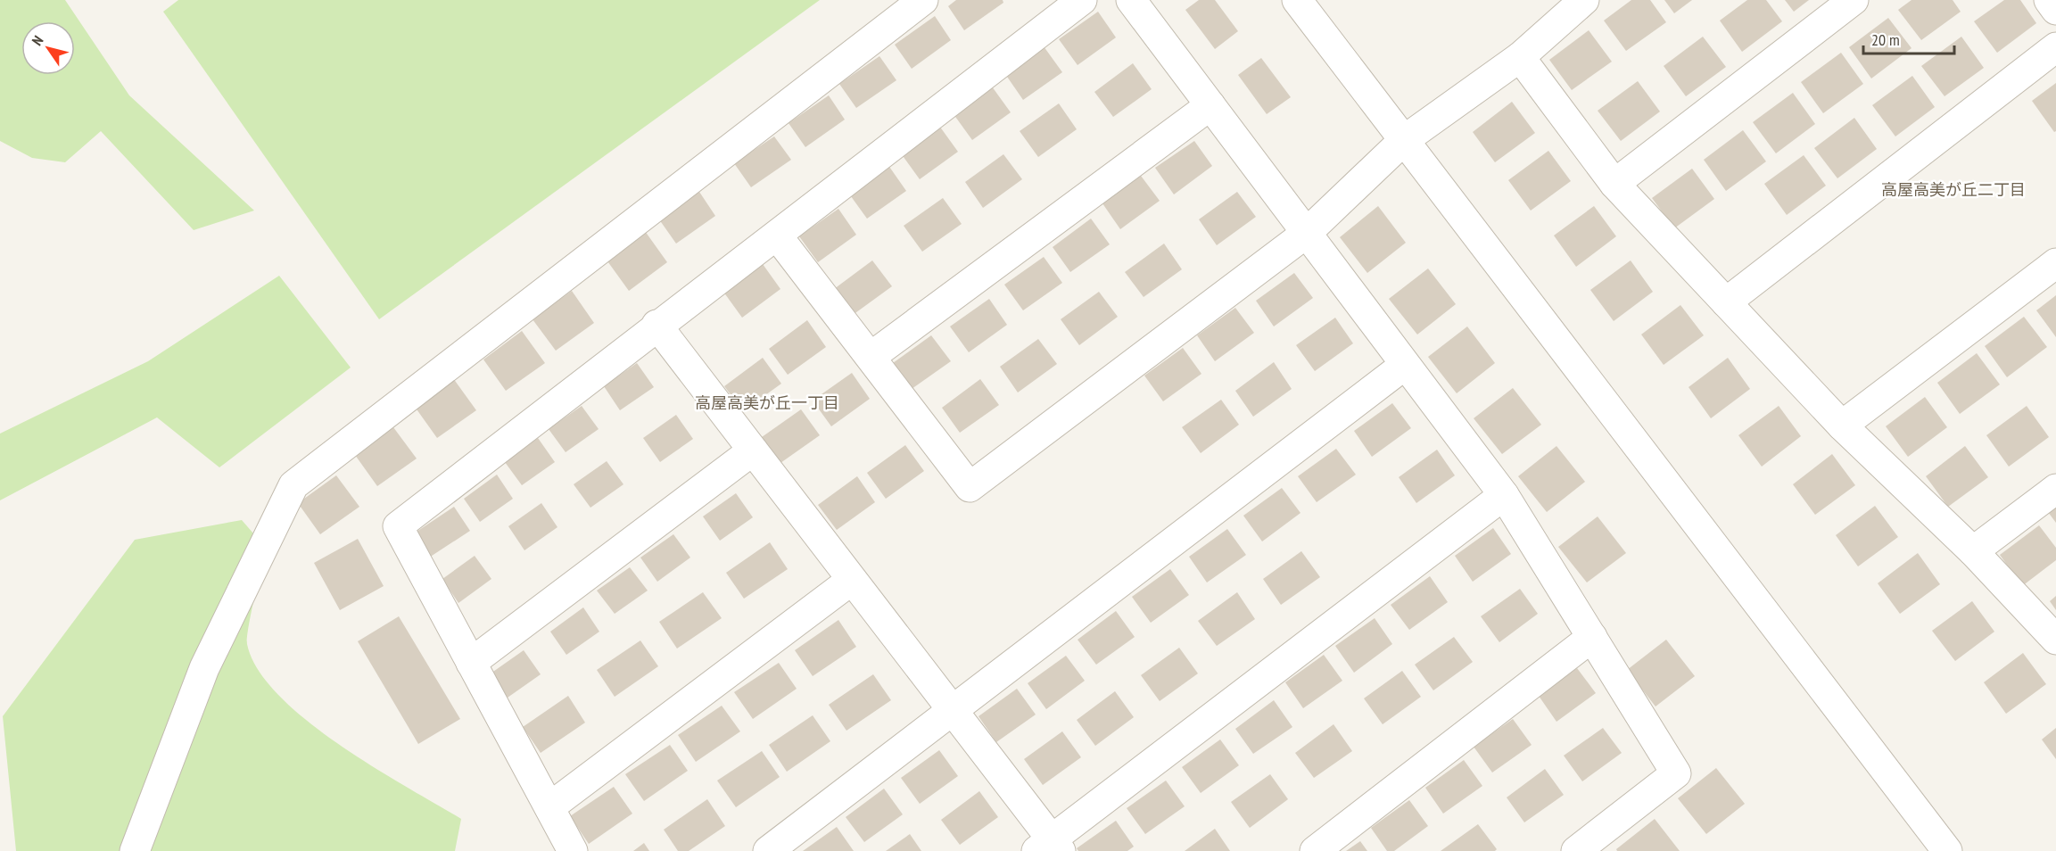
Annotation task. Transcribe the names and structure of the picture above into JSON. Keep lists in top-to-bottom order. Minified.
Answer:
{"districts":["高屋高美が丘二丁目","高屋高美が丘一丁目"],"scale_bar":"20 m","north":"top left"}
